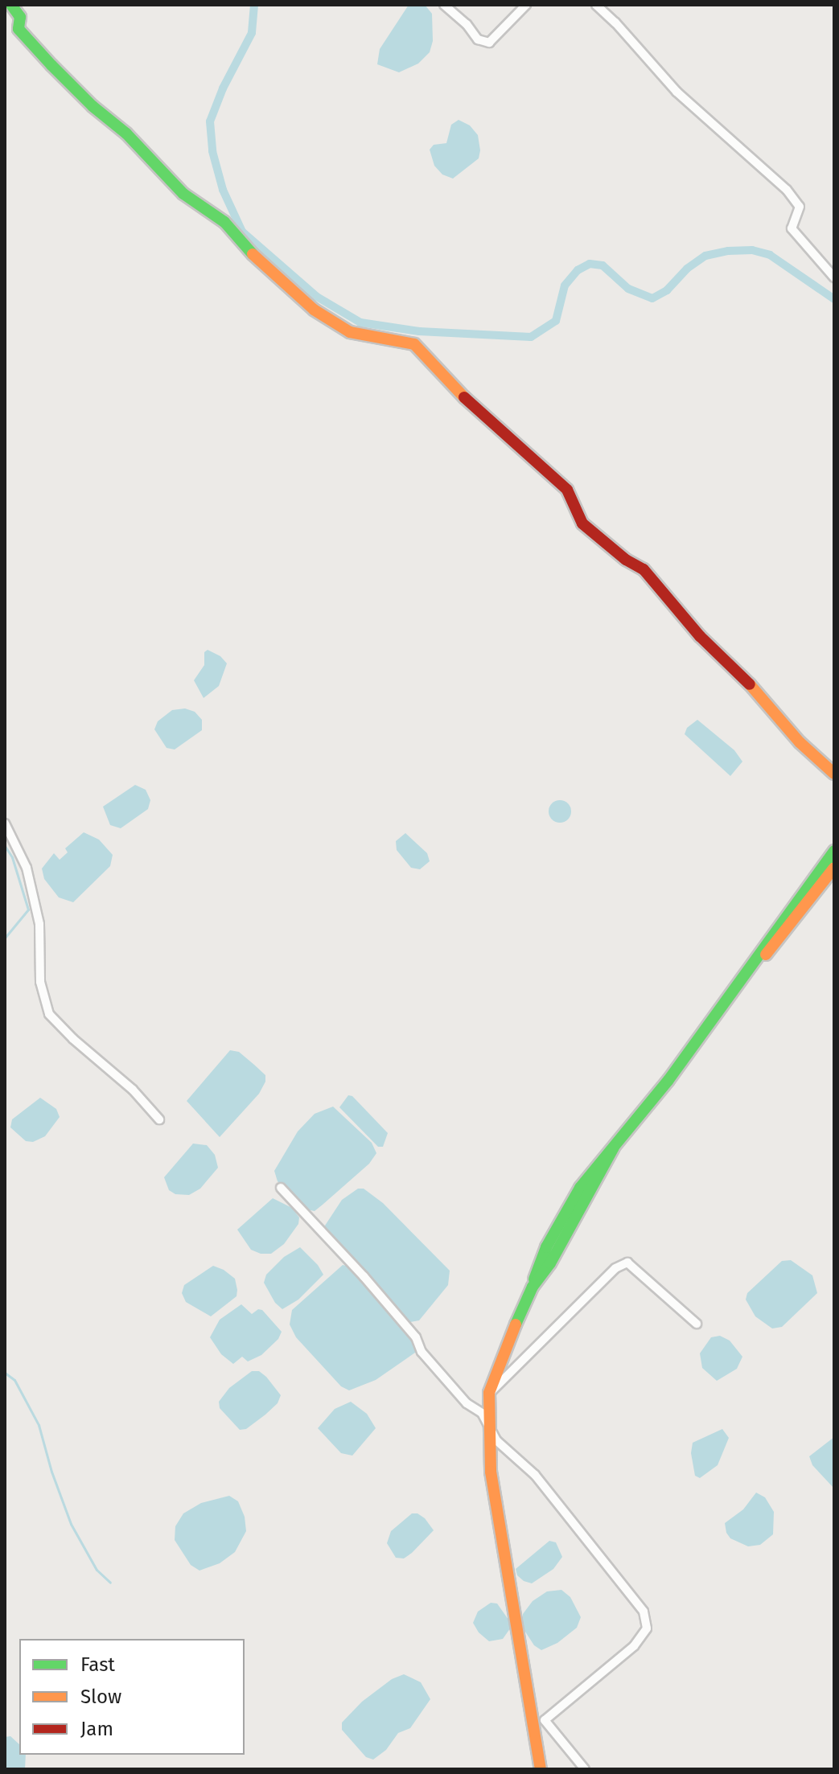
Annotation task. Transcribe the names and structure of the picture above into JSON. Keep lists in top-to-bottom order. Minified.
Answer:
{"legend":["Fast","Slow","Jam"]}
